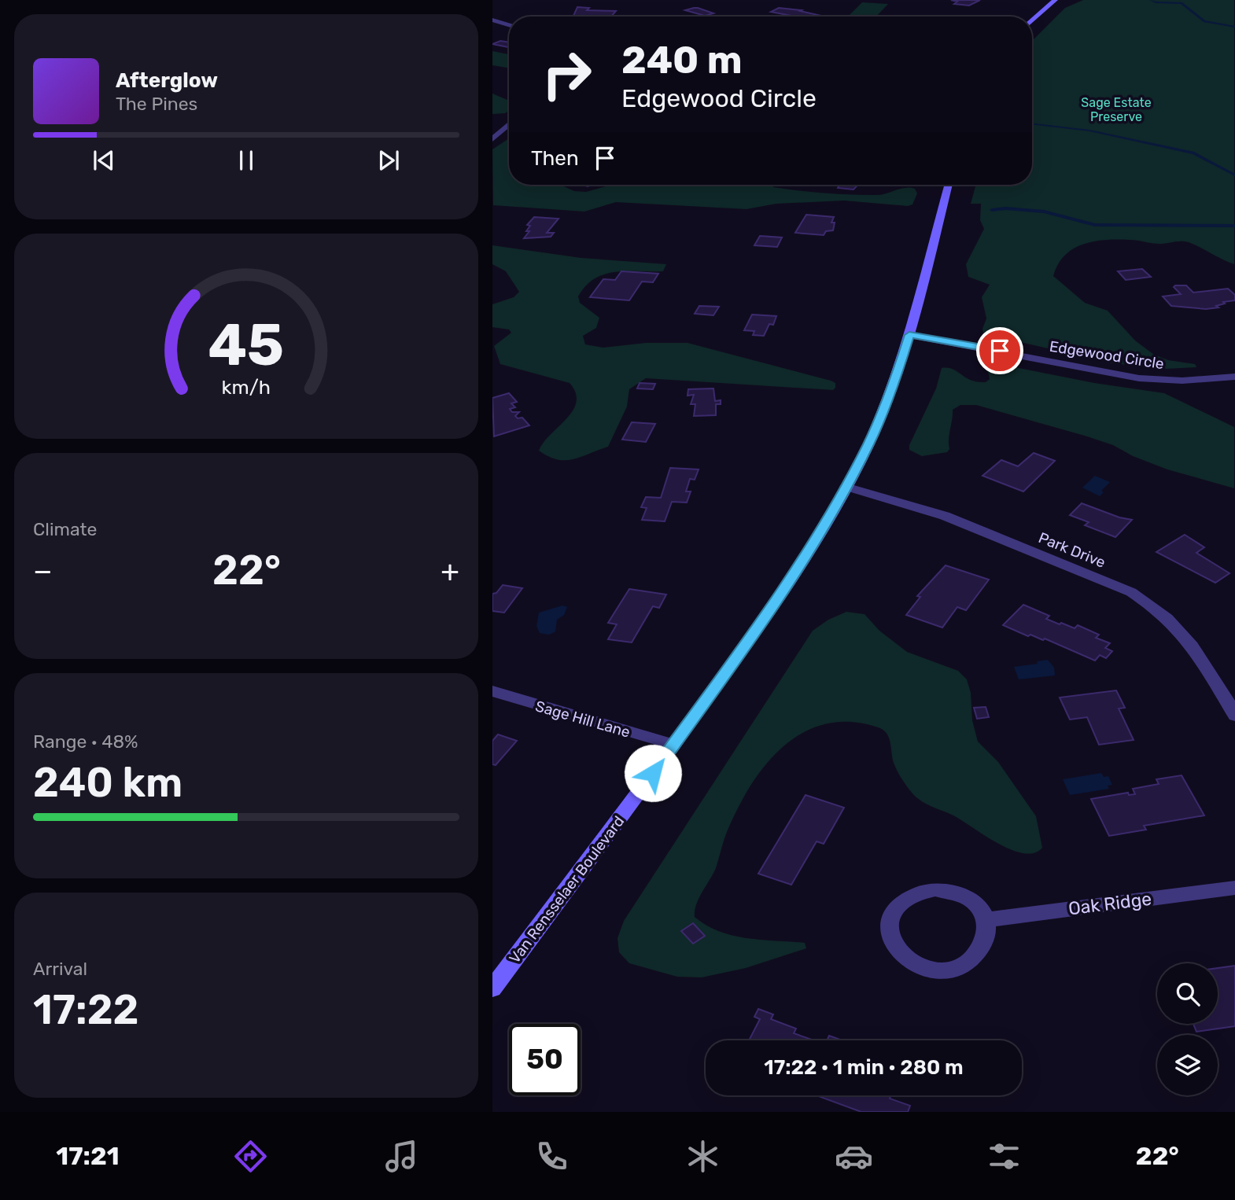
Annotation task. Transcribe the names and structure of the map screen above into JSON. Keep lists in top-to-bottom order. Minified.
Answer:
{"streets":{"main road":["Van Rensselaer Boulevard"],"street":["Edgewood Circle","Park Drive","Sage Hill Lane","Oak Ridge"]},"crossings":[["Edgewood Circle","Van Rensselaer Boulevard"],["Park Drive","Van Rensselaer Boulevard"],["Sage Hill Lane","Van Rensselaer Boulevard"]],"parks":["Sage Estate Preserve"],"page":{"turn":["240 m","Edgewood Circle"],"song":["Afterglow","The Pines"],"then":"Then","tile":["Climate",["Range · 48%","240 km"],["Arrival","17:22"]],"heat":["−","22°","+"],"limit":"50","trip":"17:22 · 1 min · 280 m","tabs":["17:21","22°"],"gauge":["45","km/h"]}}
